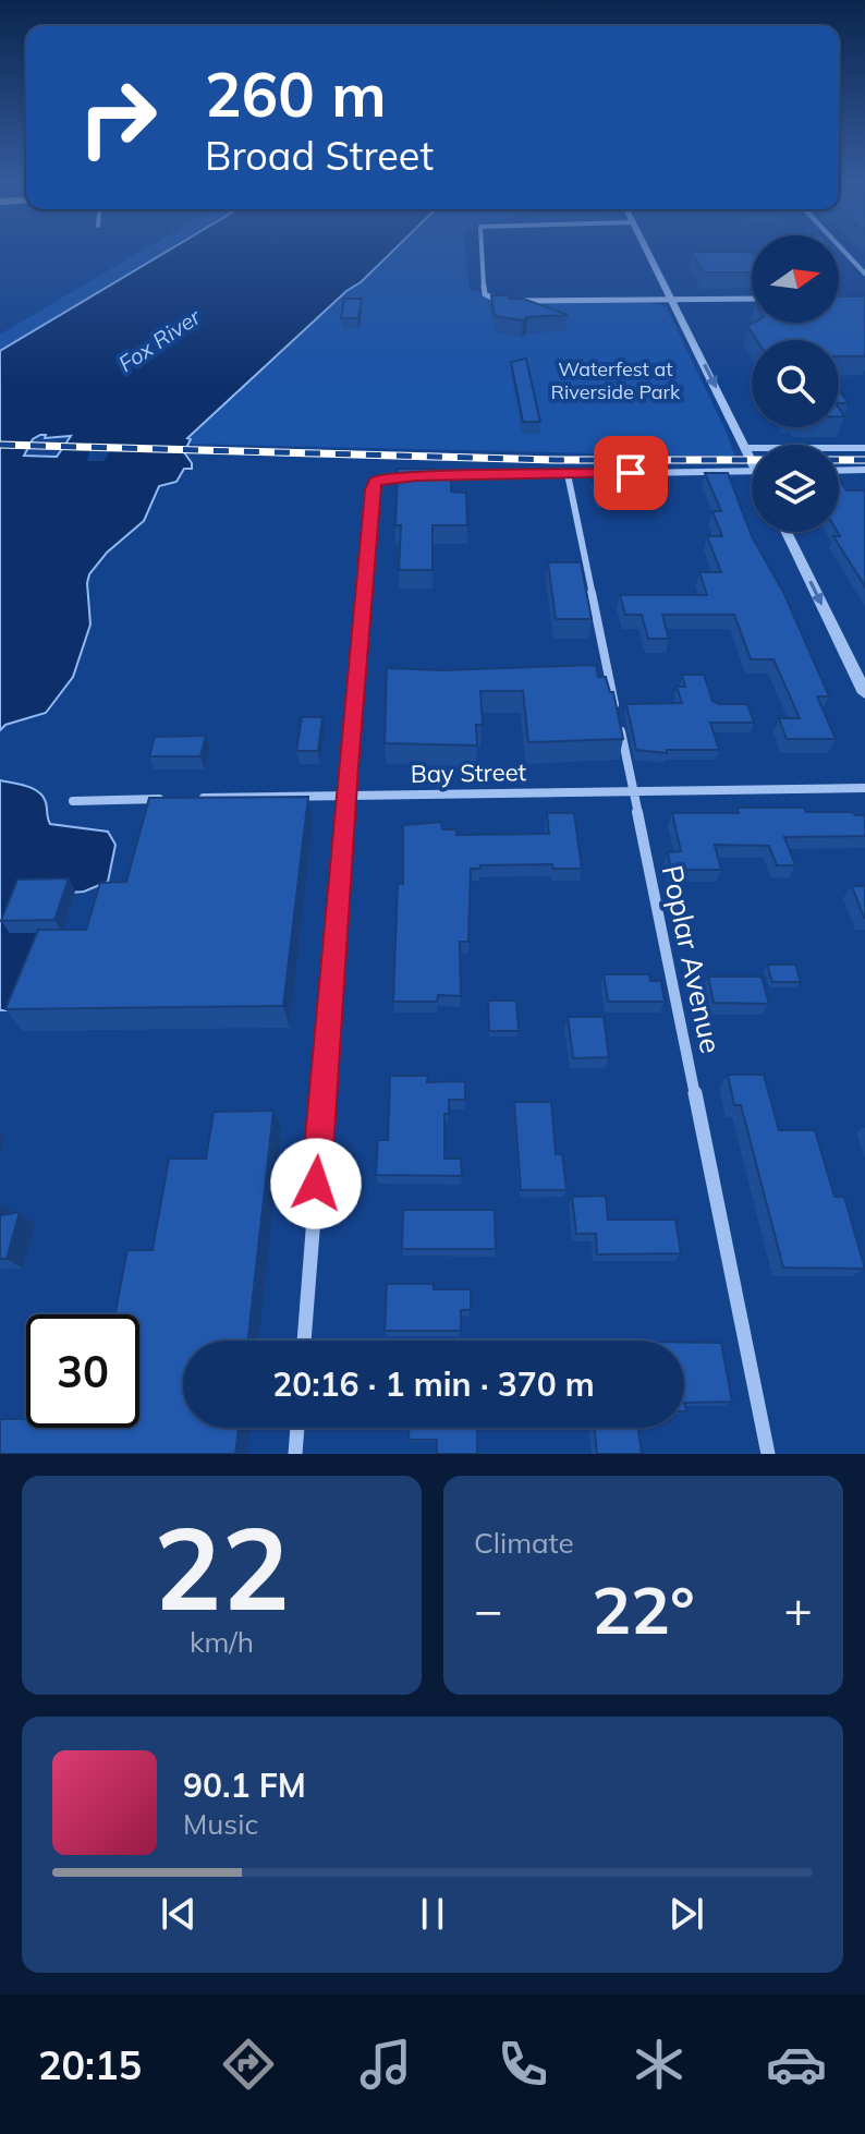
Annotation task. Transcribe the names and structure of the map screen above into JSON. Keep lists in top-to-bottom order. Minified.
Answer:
{"streets":{"street":["Bay Street","Poplar Avenue"]},"crossings":[["Bay Street","Poplar Avenue"]],"water":["Fox River"],"parks":["Waterfest at Riverside Park"],"north":"right","page":{"turn":["260 m","Broad Street"],"limit":"30","trip":"20:16 · 1 min · 370 m","tile":[["22","km/h"],"Climate"],"heat":["−","22°","+"],"song":["90.1 FM","Music"],"tabs":"20:15"}}
